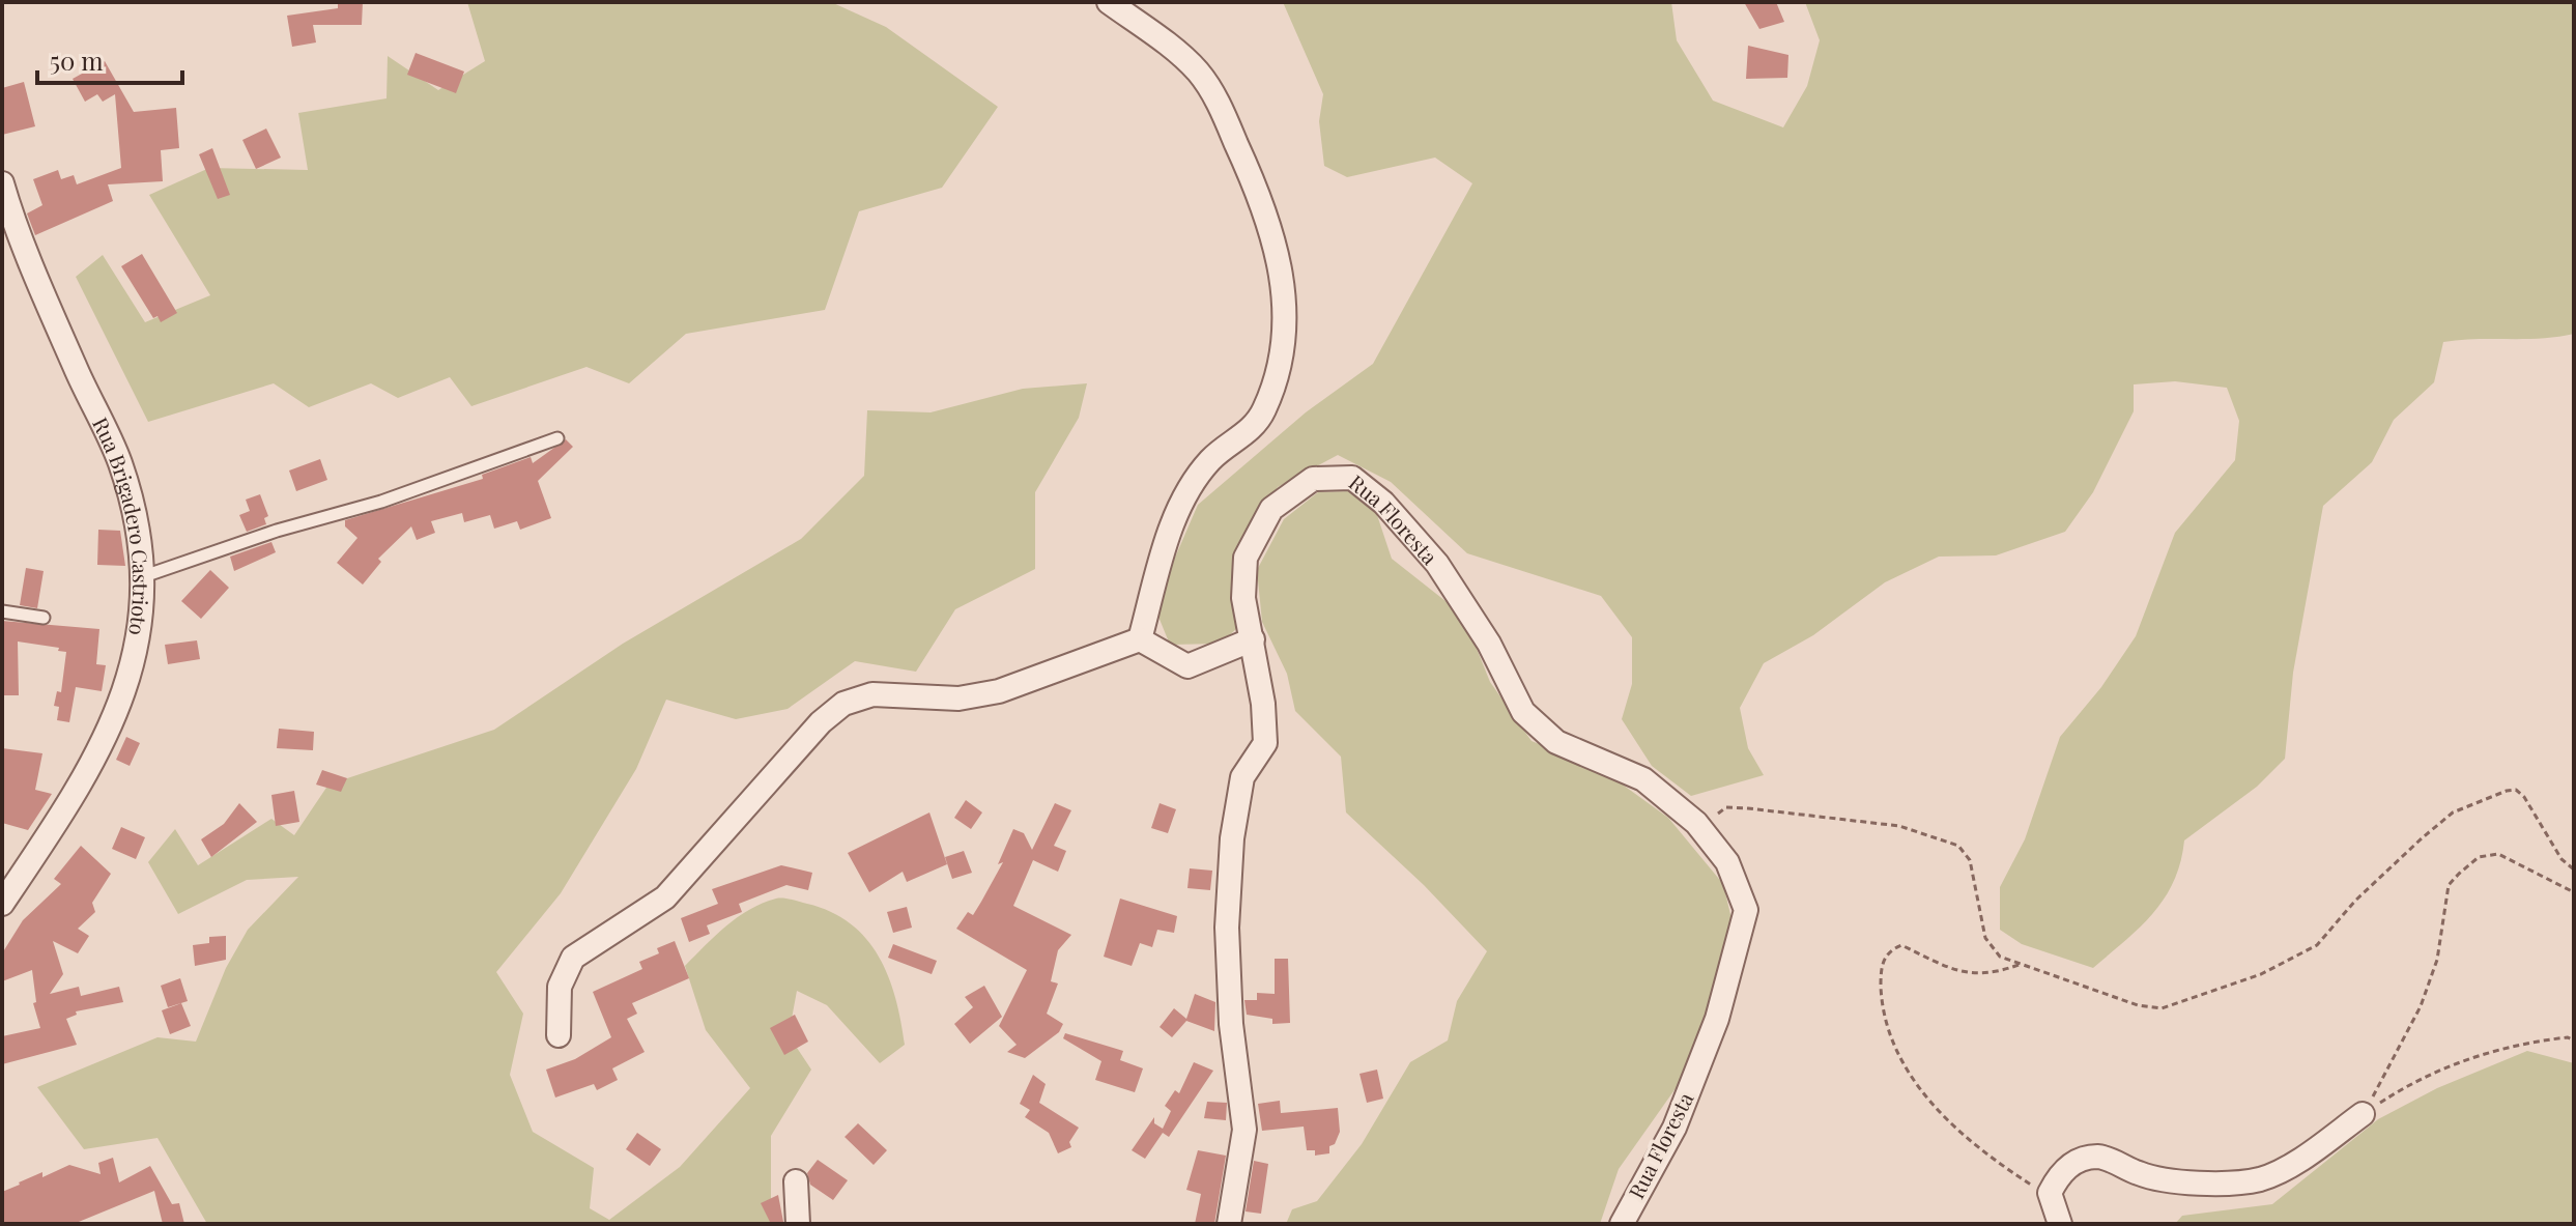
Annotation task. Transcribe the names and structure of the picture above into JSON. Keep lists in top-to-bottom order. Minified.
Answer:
{"streets":{"street":["Rua Floresta","Rua Brigadero Castrioto"]},"scale_bar":"50 m"}
